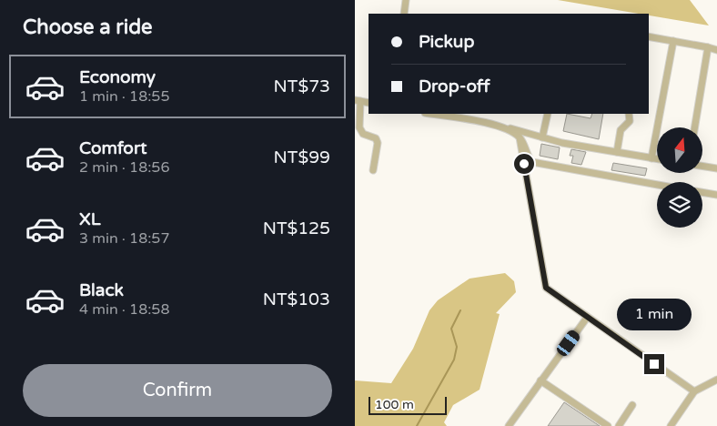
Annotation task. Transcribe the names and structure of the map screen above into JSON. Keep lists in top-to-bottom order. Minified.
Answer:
{"scale_bar":"100 m","north":"top","page":{"heading":"Choose a ride","banner":["Pickup","Drop-off"],"list":[{"name":"Economy","note":"1 min · 18:55","value":"NT$73"},{"name":"Comfort","note":"2 min · 18:56","value":"NT$99"},{"name":"XL","note":"3 min · 18:57","value":"NT$125"},{"name":"Black","note":"4 min · 18:58","value":"NT$103"}],"bubble":"1 min","buttons":"Confirm","scale":"100 m"}}
